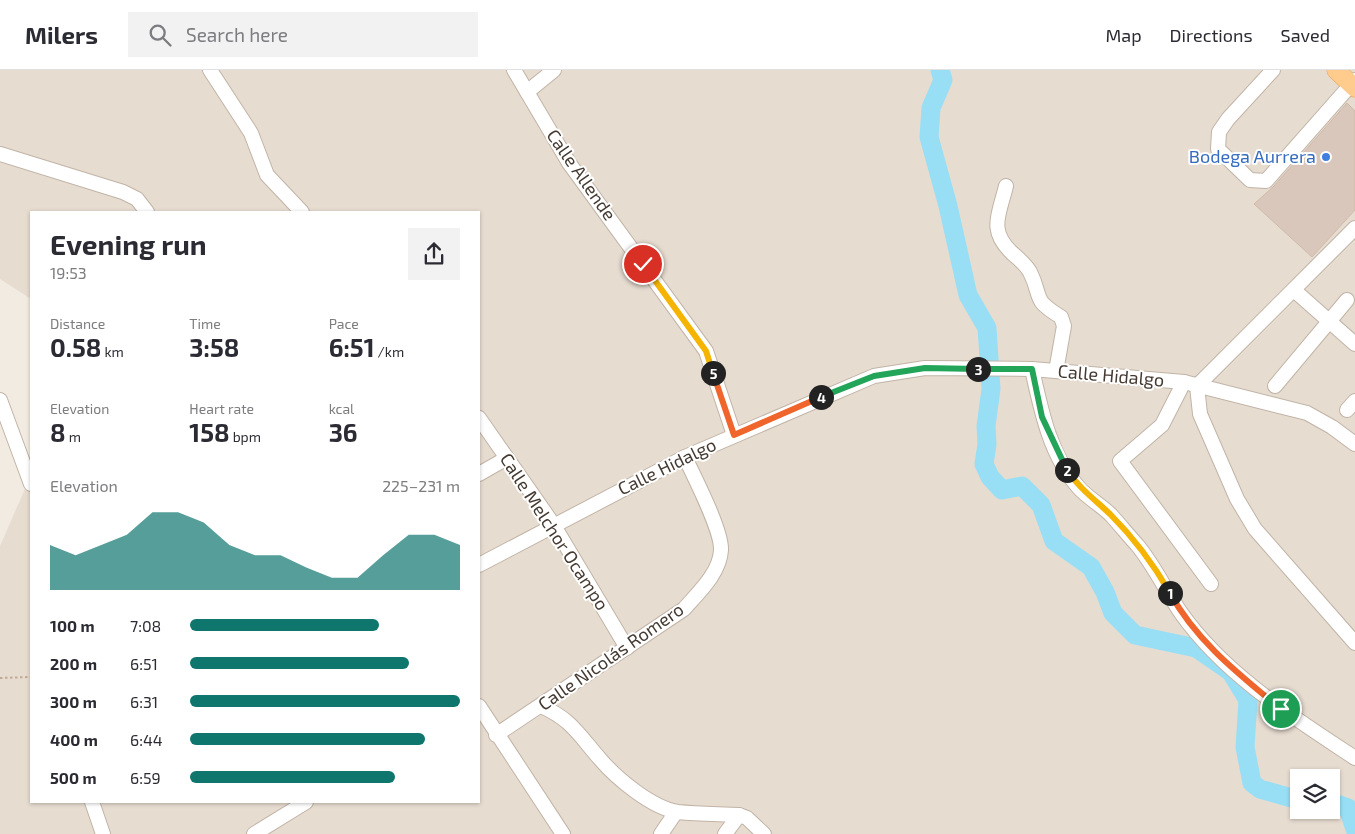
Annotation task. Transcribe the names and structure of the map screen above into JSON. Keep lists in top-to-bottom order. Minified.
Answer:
{"streets":{"street":["Calle Allende","Calle Hidalgo","Calle Melchor Ocampo","Calle Nicolás Romero"]},"crossings":[["Calle Allende","Calle Hidalgo"],["Calle Hidalgo","Calle Melchor Ocampo"],["Calle Hidalgo","Calle Nicolás Romero"],["Calle Melchor Ocampo","Calle Nicolás Romero"]],"places":["Bodega Aurrera"],"page":{"header":"Milers","search":"Search here","nav":["Map","Directions","Saved"],"heading":["Evening run","19:53"],"stats":[["Distance","0.58 km"],["Time","3:58"],["Pace","6:51 /km"],["Elevation","8 m"],["Heart rate","158 bpm"],["kcal","36"]],"pins":["3","5","4","2","1"],"chart":["Elevation","225–231 m"],"list":[{"name":"100 m","note":"7:08"},{"name":"200 m","note":"6:51"},{"name":"300 m","note":"6:31"},{"name":"400 m","note":"6:44"},{"name":"500 m","note":"6:59"}]}}
